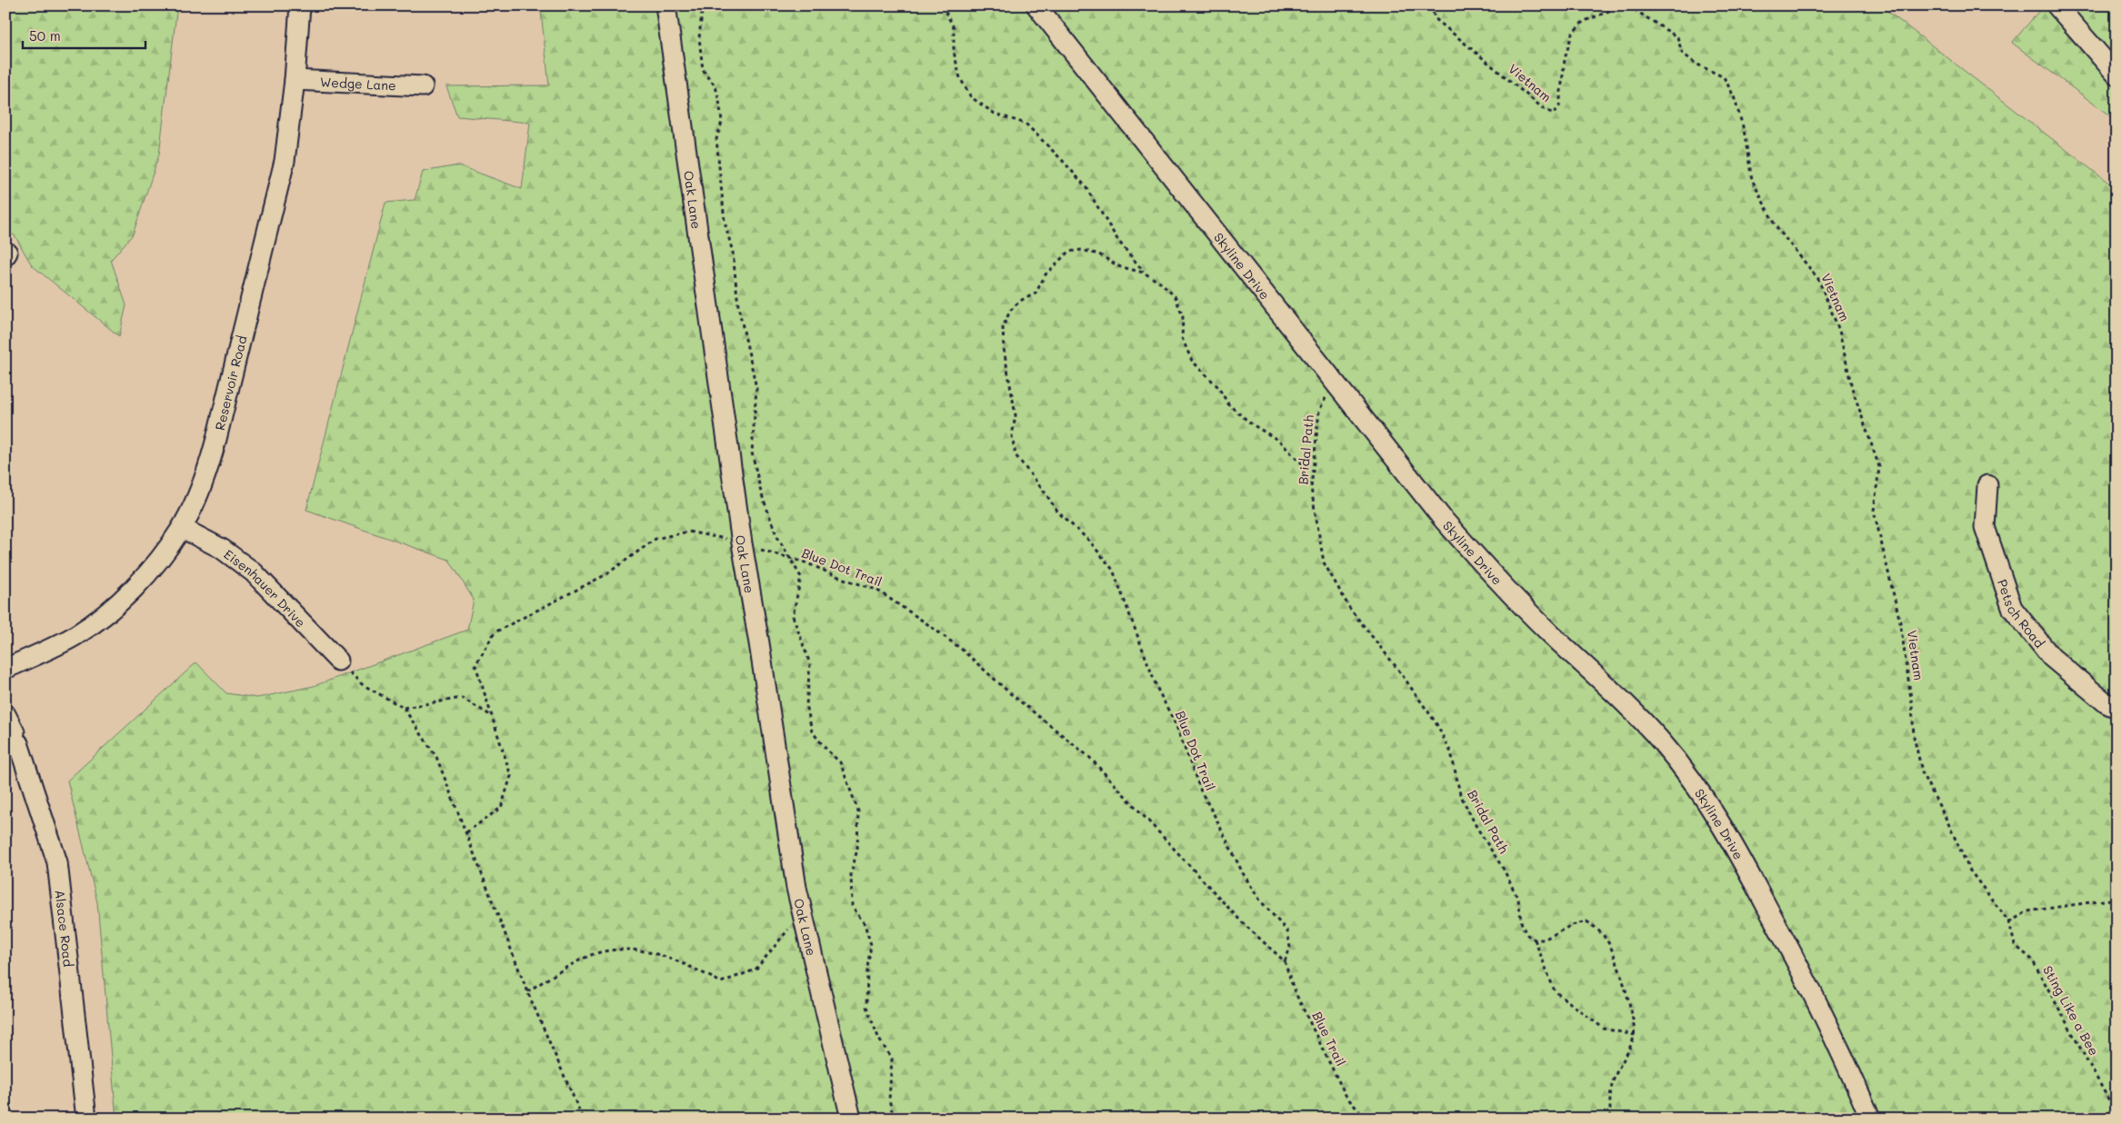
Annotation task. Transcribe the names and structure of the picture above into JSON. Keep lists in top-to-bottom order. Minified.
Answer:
{"streets":{"street":["Wedge Lane","Oak Lane","Skyline Drive","Reservoir Road","Eisenhauer Drive","Petsch Road","Alsace Road"],"path":["Vietnam","Bridal Path","Blue Dot Trail","Sting Like a Bee","Blue Trail"]},"crossings":[["Wedge Lane","Reservoir Road"],["Vietnam","Sting Like a Bee"],["Oak Lane","Blue Dot Trail"],["Reservoir Road","Eisenhauer Drive"],["Bridal Path","Blue Dot Trail"],["Blue Dot Trail","Blue Trail"]],"scale_bar":"50 m"}
